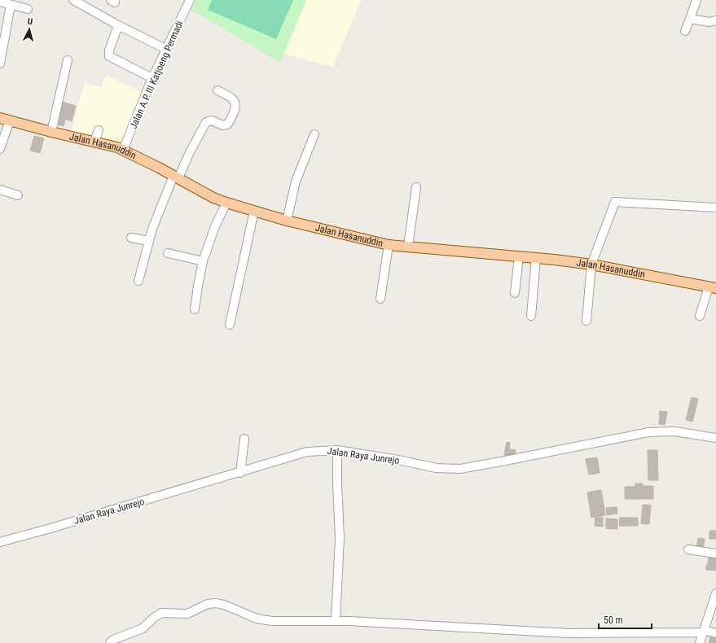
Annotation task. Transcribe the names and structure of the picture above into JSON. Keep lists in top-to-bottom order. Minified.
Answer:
{"streets":{"main road":["Jalan Hasanuddin"],"street":["Jalan A.P III Katjoeng Permadi","Jalan Raya Junrejo"]},"crossings":[["Jalan A.P III Katjoeng Permadi","Jalan Hasanuddin"]],"scale_bar":"50 m","north":"top"}
